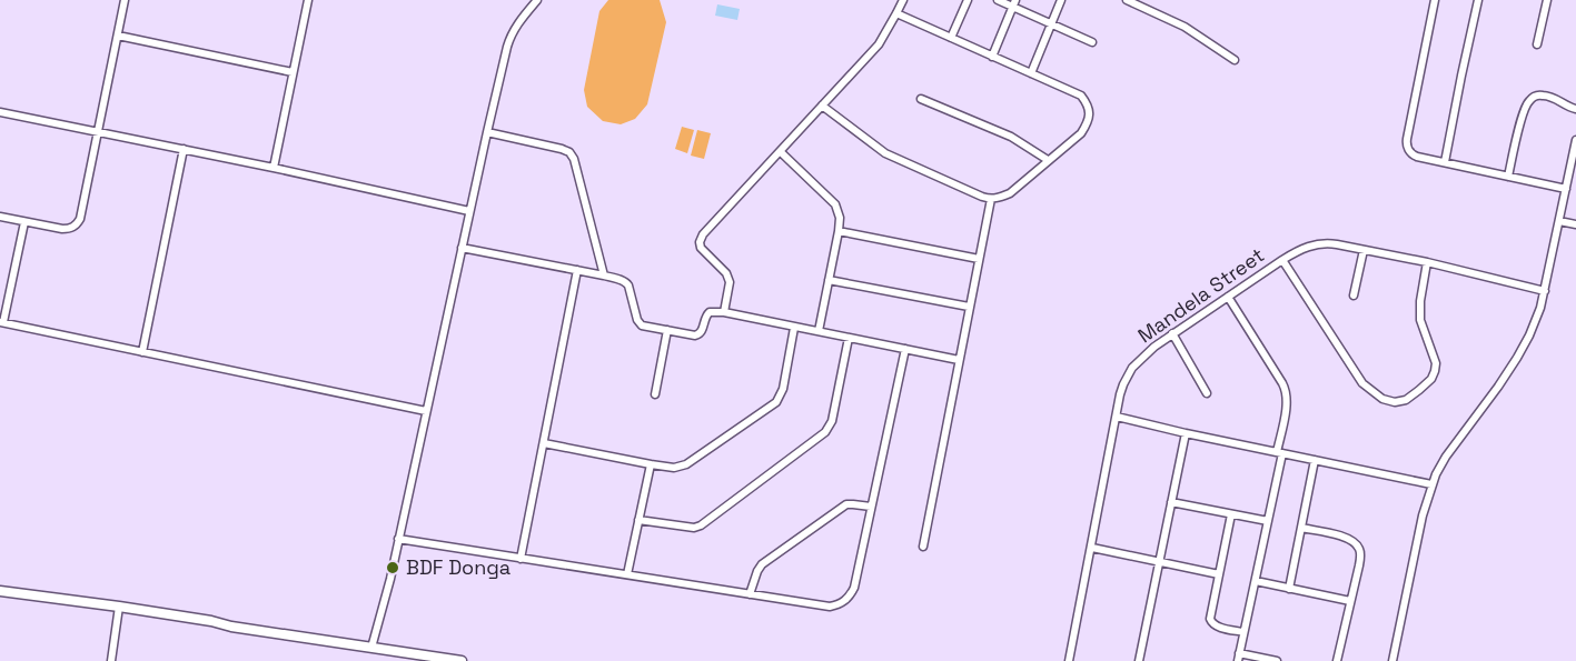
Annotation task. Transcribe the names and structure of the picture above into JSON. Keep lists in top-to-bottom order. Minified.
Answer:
{"streets":{"street":["Mandela Street"]},"places":["BDF Donga"]}
